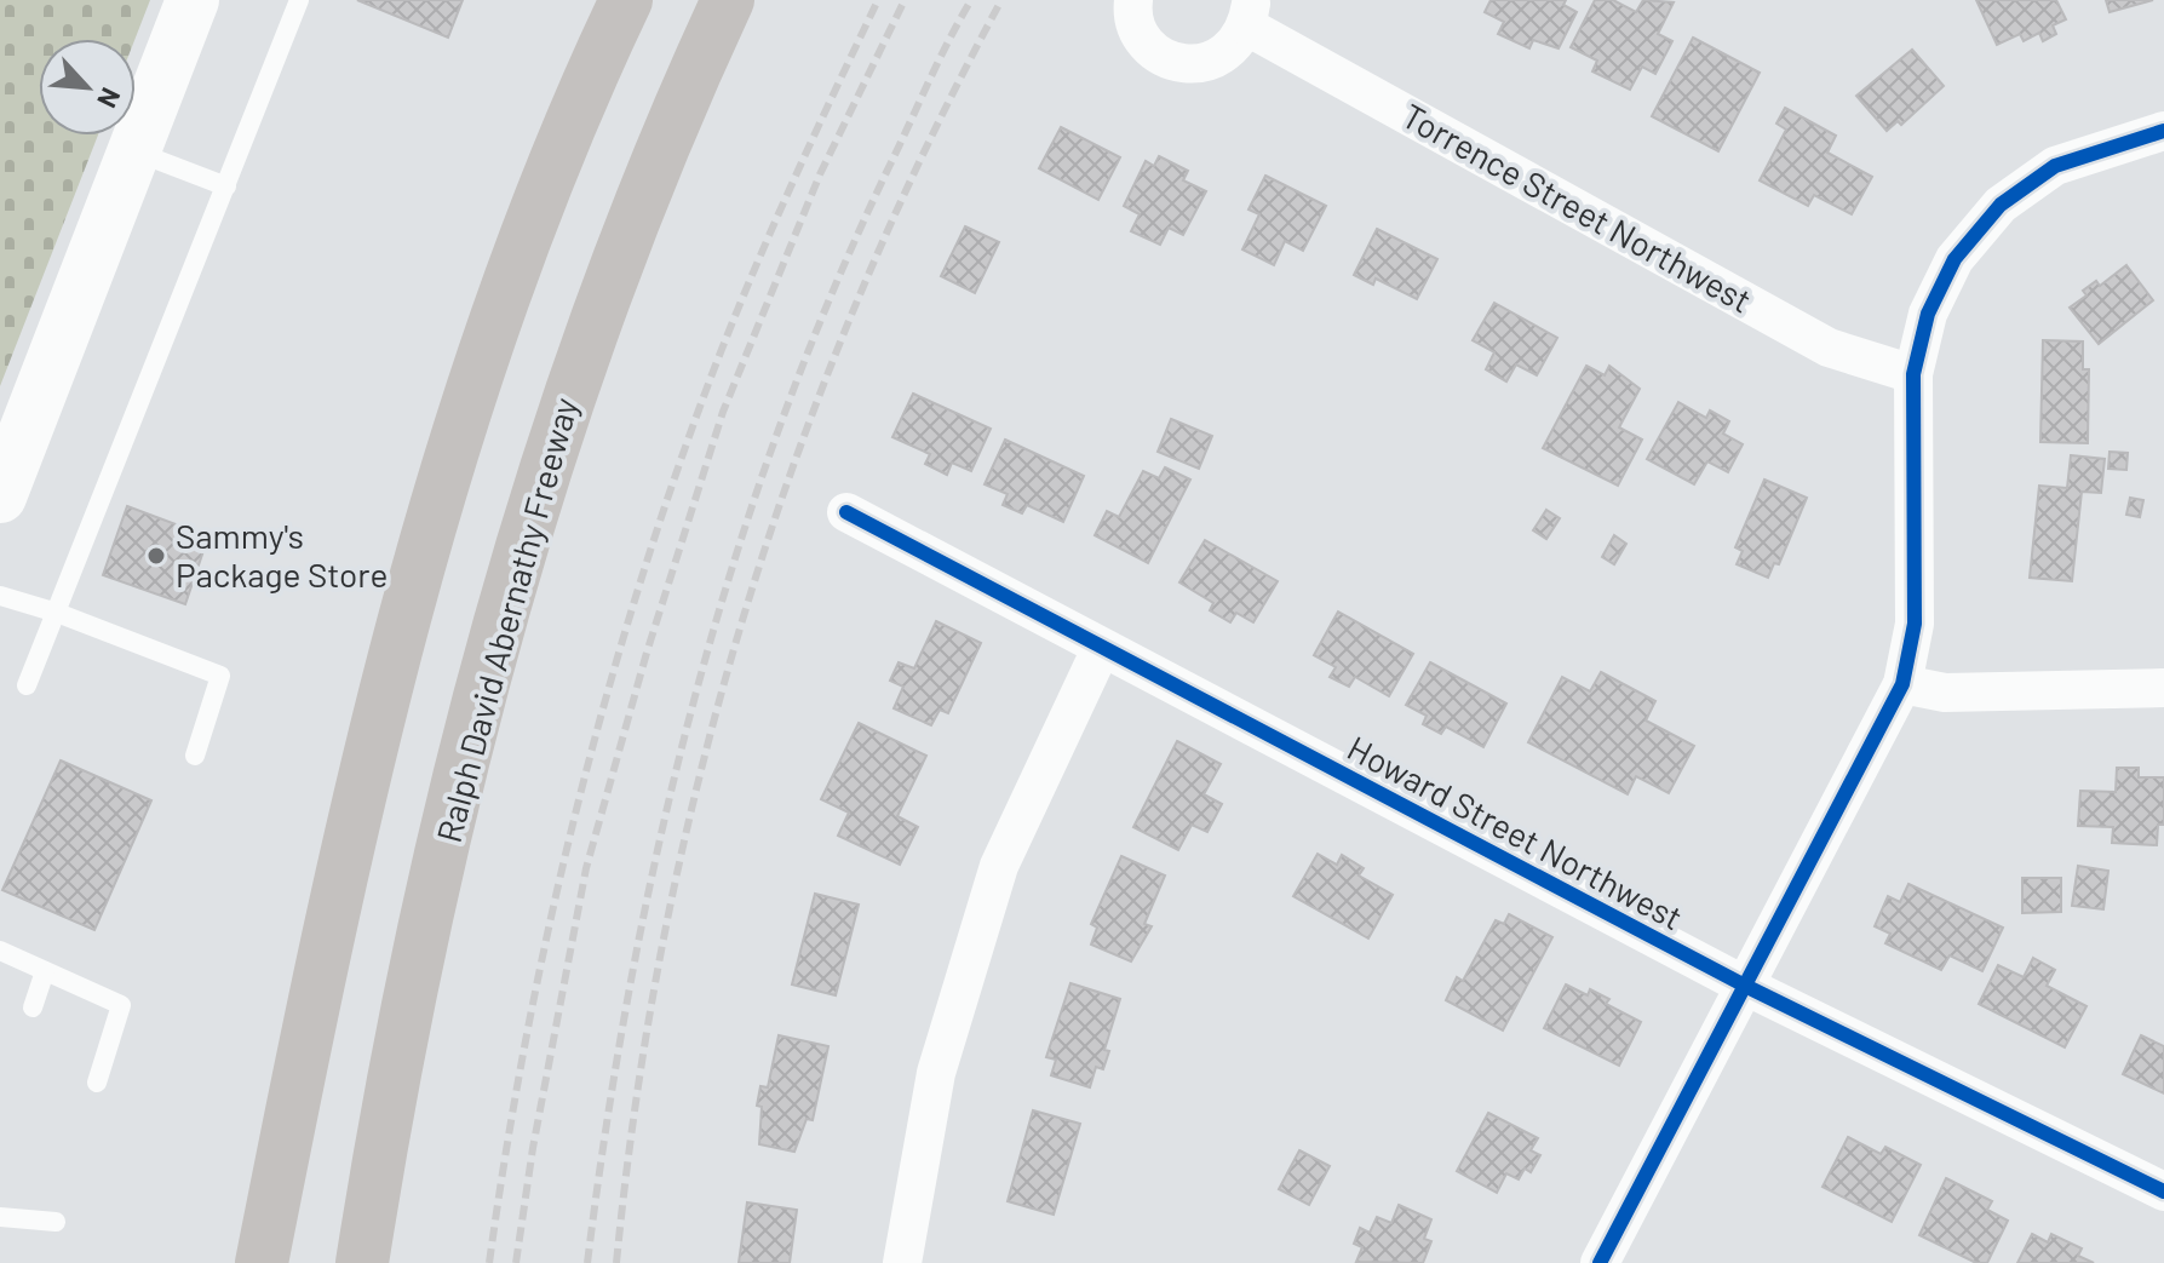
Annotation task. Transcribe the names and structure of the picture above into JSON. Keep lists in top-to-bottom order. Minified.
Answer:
{"streets":{"highway":["Ralph David Abernathy Freeway"],"street":["Torrence Street Northwest","Howard Street Northwest"]},"places":["Sammy's Package Store"],"north":"bottom right"}
